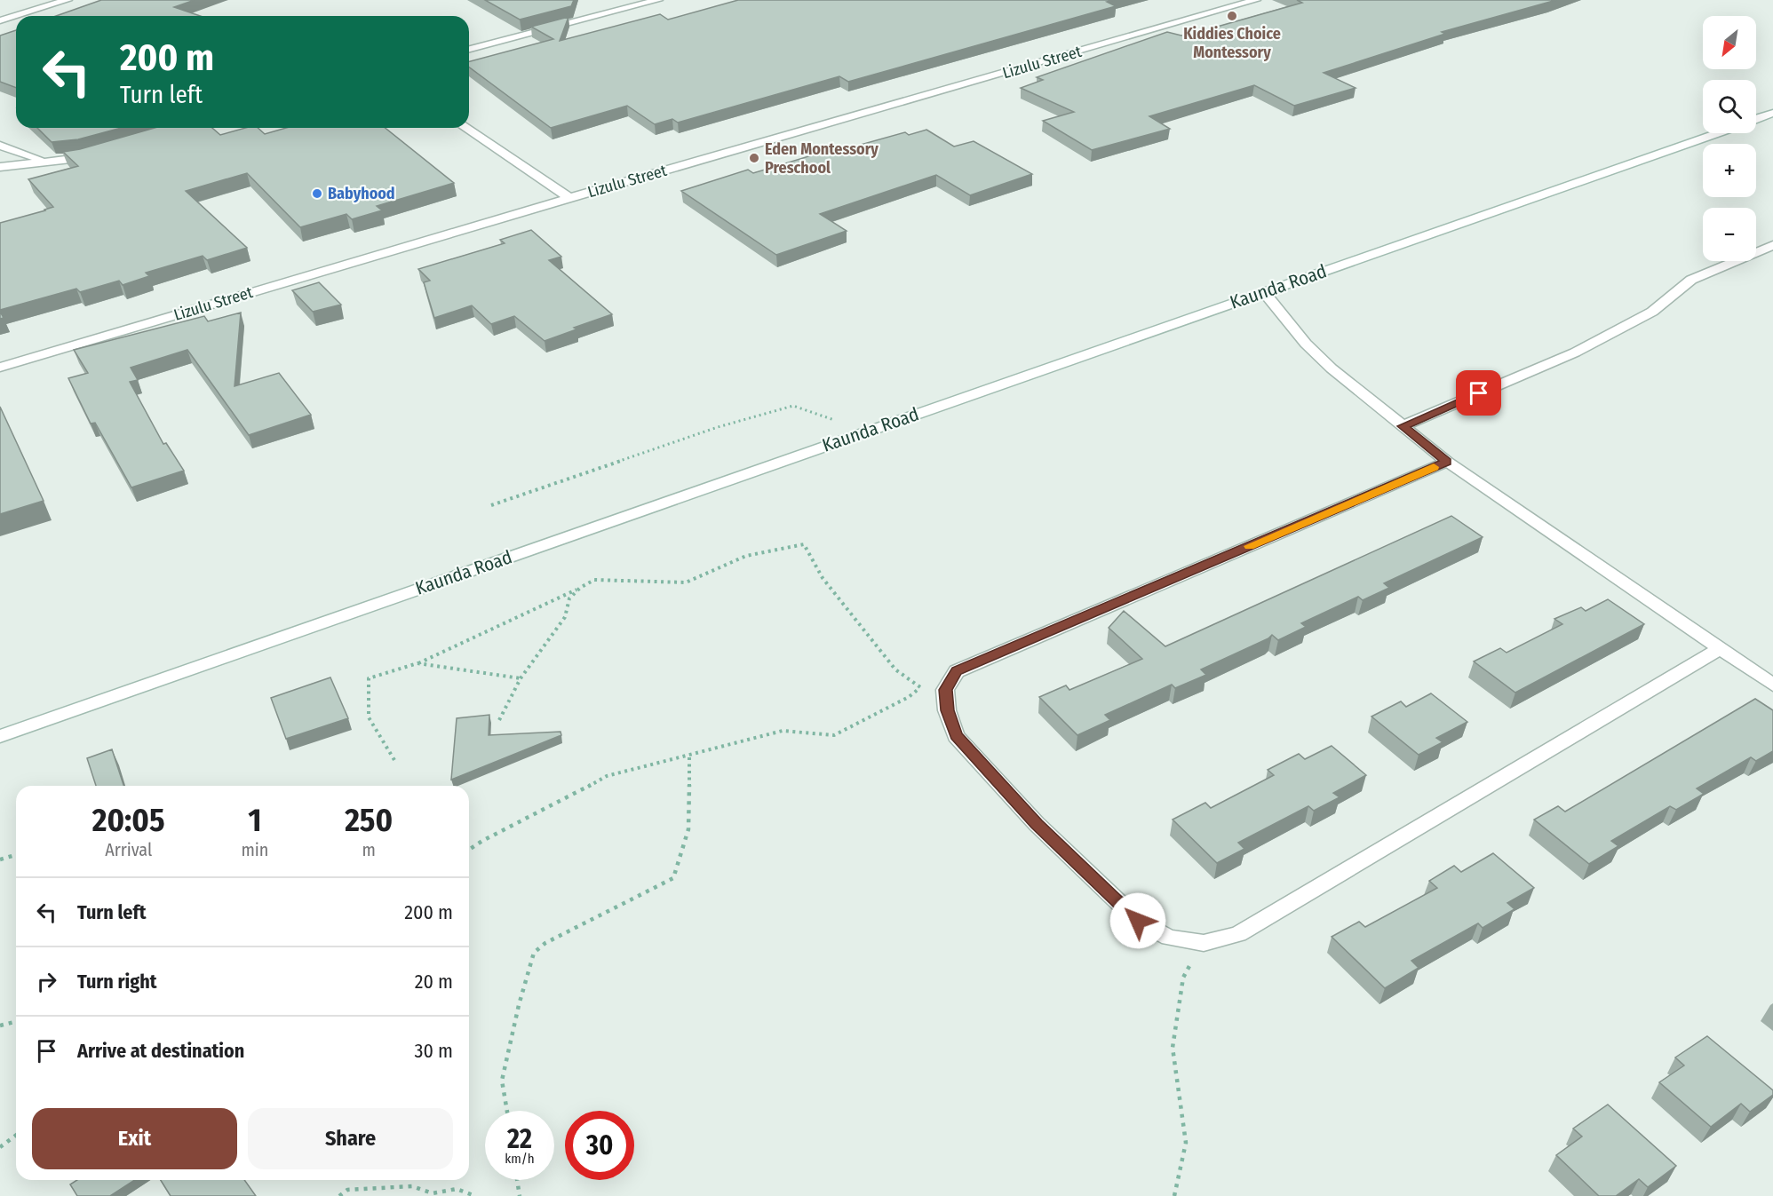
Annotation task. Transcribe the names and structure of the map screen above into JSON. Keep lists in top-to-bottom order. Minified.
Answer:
{"streets":{"street":["Lizulu Street","Kaunda Road"]},"places":["Kiddies Choice Montessory","Eden Montessory Preschool","Babyhood"],"north":"bottom left","page":{"map_buttons":["+","−"],"turn":["200 m","Turn left"],"eta":["20:05","Arrival","1","min","250","m"],"list":[{"name":"Turn left","value":"200 m"},{"name":"Turn right","value":"20 m"},{"name":"Arrive at destination","value":"30 m"}],"buttons":["Exit","Share"],"speed":"22 km/h","limit":"30"}}
